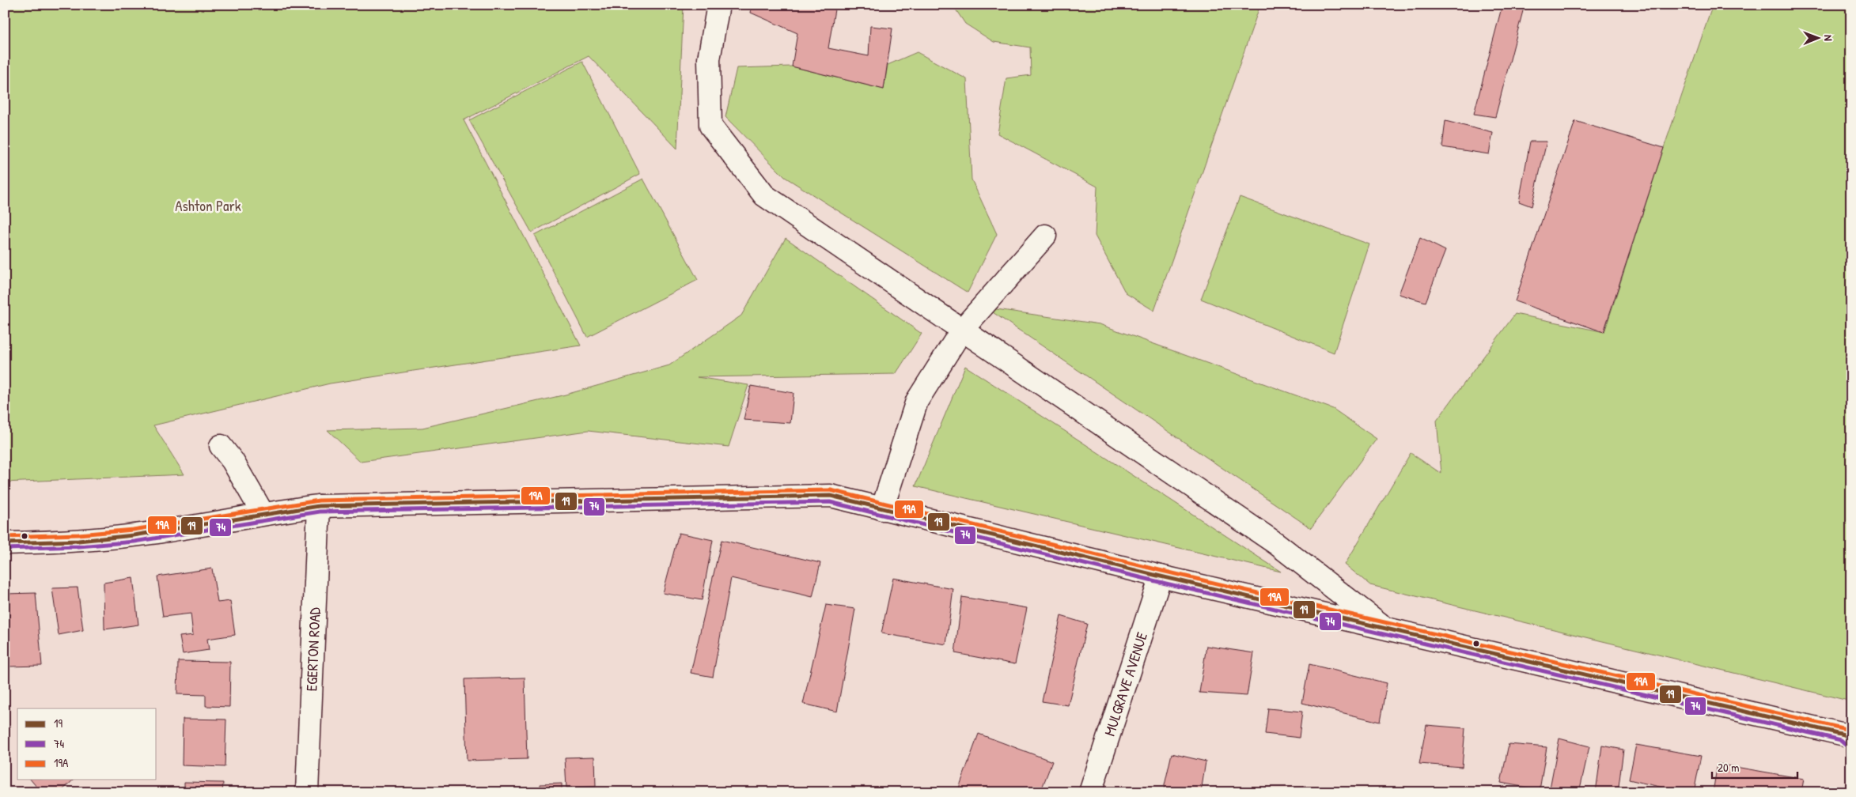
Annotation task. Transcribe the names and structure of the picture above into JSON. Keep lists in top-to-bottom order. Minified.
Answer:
{"streets":{"street":["EGERTON ROAD","MULGRAVE AVENUE"]},"parks":["Ashton Park"],"lines":["transit line 19A","transit line 19","transit line 74"],"legend":["19","74","19A"],"scale_bar":"20 m","north":"right"}
